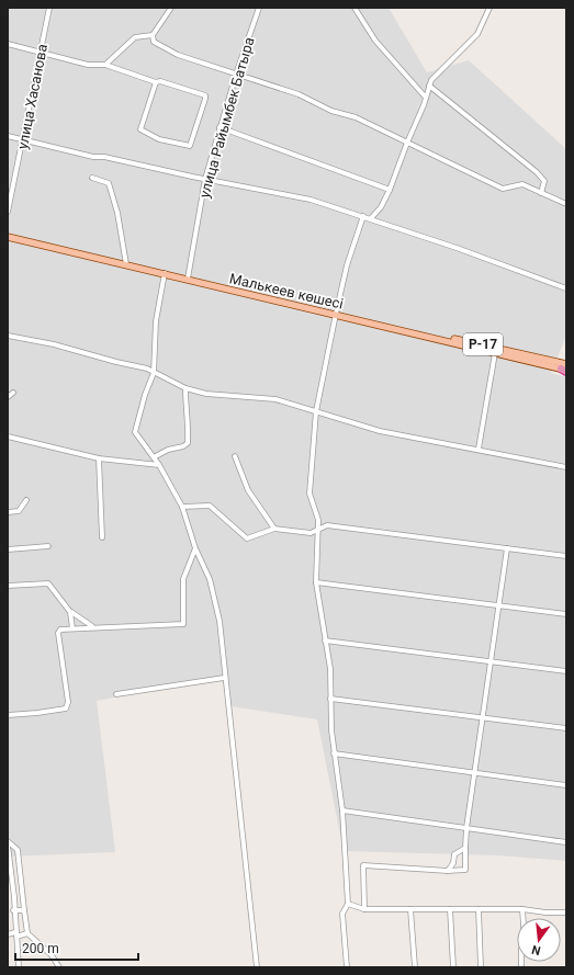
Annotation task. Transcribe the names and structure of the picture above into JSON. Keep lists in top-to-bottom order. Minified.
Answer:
{"streets":{"main road":["Малькеев көшесі","P-17"],"street":["улица Хасанова","улица Райымбек Батыра"]},"crossings":[["улица Райымбек Батыра","Малькеев көшесі"],["Малькеев көшесі","P-17"]],"scale_bar":"200 m","north":"bottom"}
